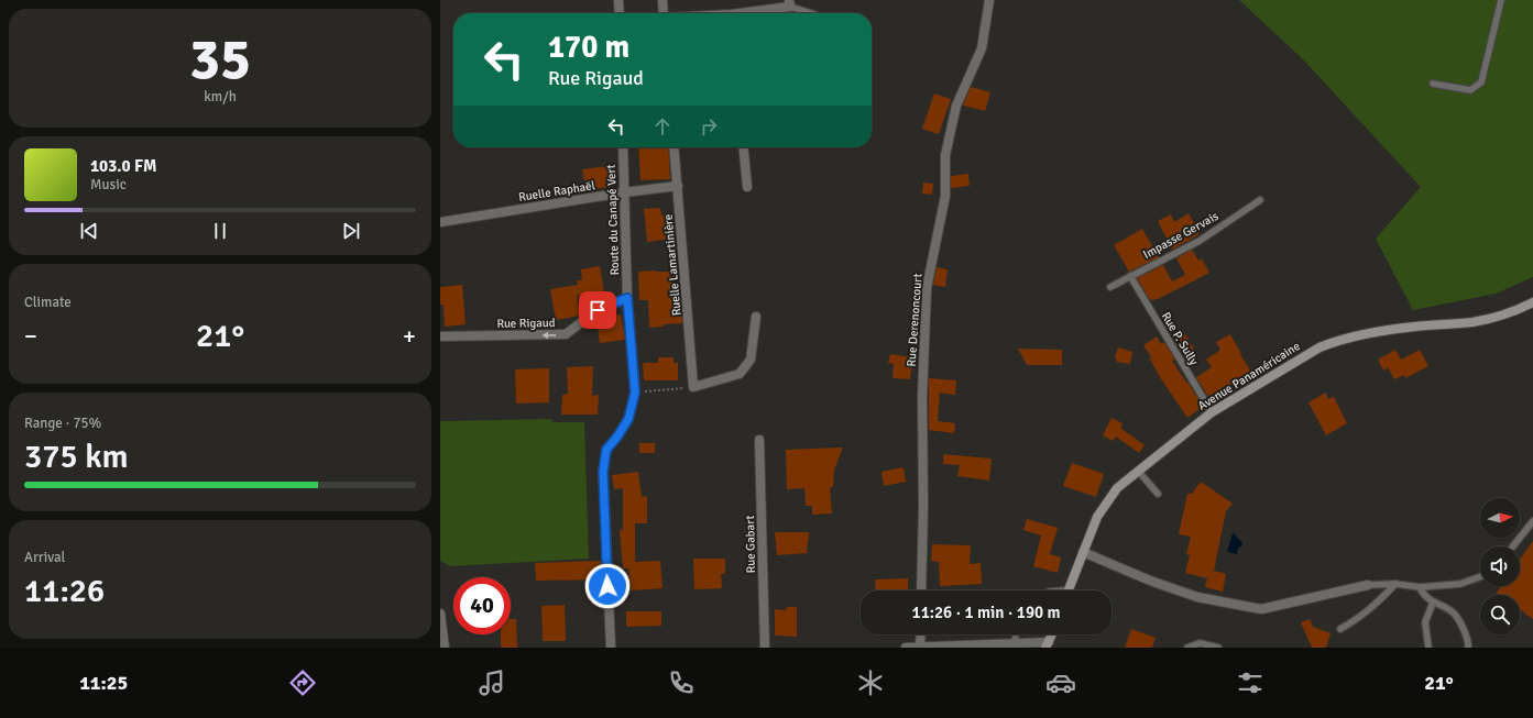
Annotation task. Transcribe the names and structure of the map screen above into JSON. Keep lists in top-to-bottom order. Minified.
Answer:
{"streets":{"main road":["Avenue Panaméricaine"],"street":["Ruelle Raphaël","Route du Canapé Vert","Ruelle Lamartinière","Rue Derenoncourt","Rue Rigaud","Rue Gabart"],"lane":["Impasse Gervais","Rue P. Sully"]},"crossings":[["Ruelle Raphaël","Route du Canapé Vert"],["Ruelle Raphaël","Ruelle Lamartinière"],["Route du Canapé Vert","Rue Rigaud"],["Impasse Gervais","Rue P. Sully"],["Rue P. Sully","Avenue Panaméricaine"]],"one_way":["Rue Rigaud"],"north":"right","page":{"tile":[["35","km/h"],"Climate",["Range · 75%","375 km"],["Arrival","11:26"]],"turn":["170 m","Rue Rigaud"],"song":["103.0 FM","Music"],"heat":["−","21°","+"],"limit":"40","trip":"11:26 · 1 min · 190 m","tabs":["11:25","21°"]}}
